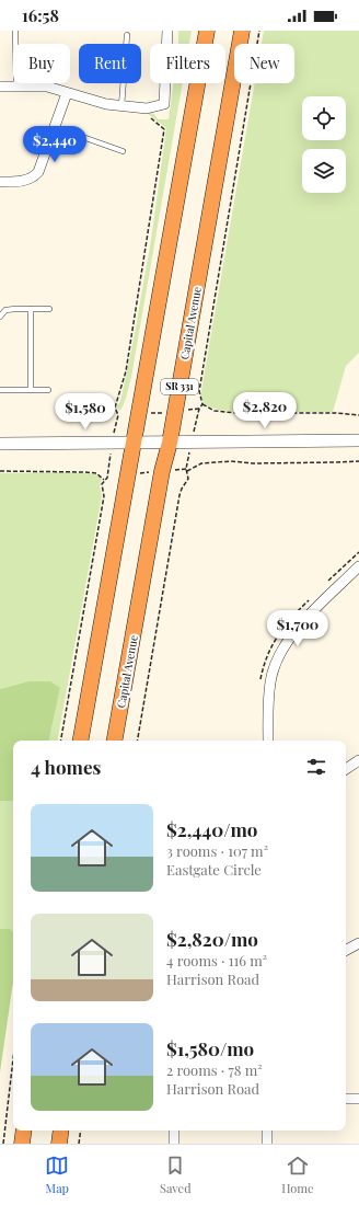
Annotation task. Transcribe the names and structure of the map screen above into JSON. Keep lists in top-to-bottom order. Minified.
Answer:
{"streets":{"highway":["Capital Avenue","SR 331"]},"page":{"status":"16:58","chip":["Buy","Rent","Filters","New"],"price":["$2,440","$2,820","$1,580","$1,700"],"heading":"4 homes","list":[{"name":"$2,440/mo","note":"3 rooms · 107 m² · Eastgate Circle"},{"name":"$2,820/mo","note":"4 rooms · 116 m² · Harrison Road"},{"name":"$1,580/mo","note":"2 rooms · 78 m² · Harrison Road"}],"tabs":["Map","Saved","Home"]}}
